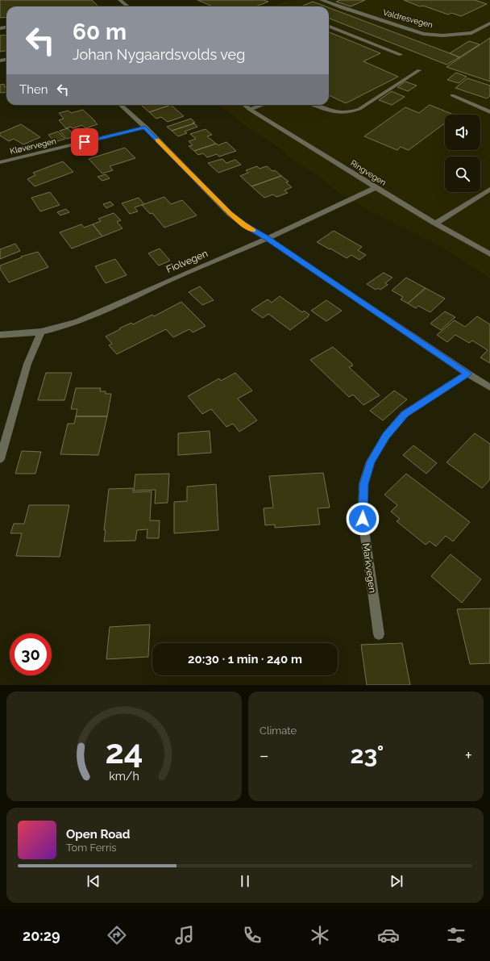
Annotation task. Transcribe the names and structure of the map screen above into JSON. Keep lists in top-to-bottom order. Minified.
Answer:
{"streets":{"street":["Valdresvegen","Kløvervegen","Ringvegen","Fiolvegen","Markvegen"]},"crossings":[["Ringvegen","Fiolvegen"]],"page":{"turn":["60 m","Johan Nygaardsvolds veg"],"then":"Then","limit":"30","trip":"20:30 · 1 min · 240 m","tile":"Climate","heat":["−","23°","+"],"song":["Open Road","Tom Ferris"],"tabs":"20:29","gauge":["24","km/h"]}}
